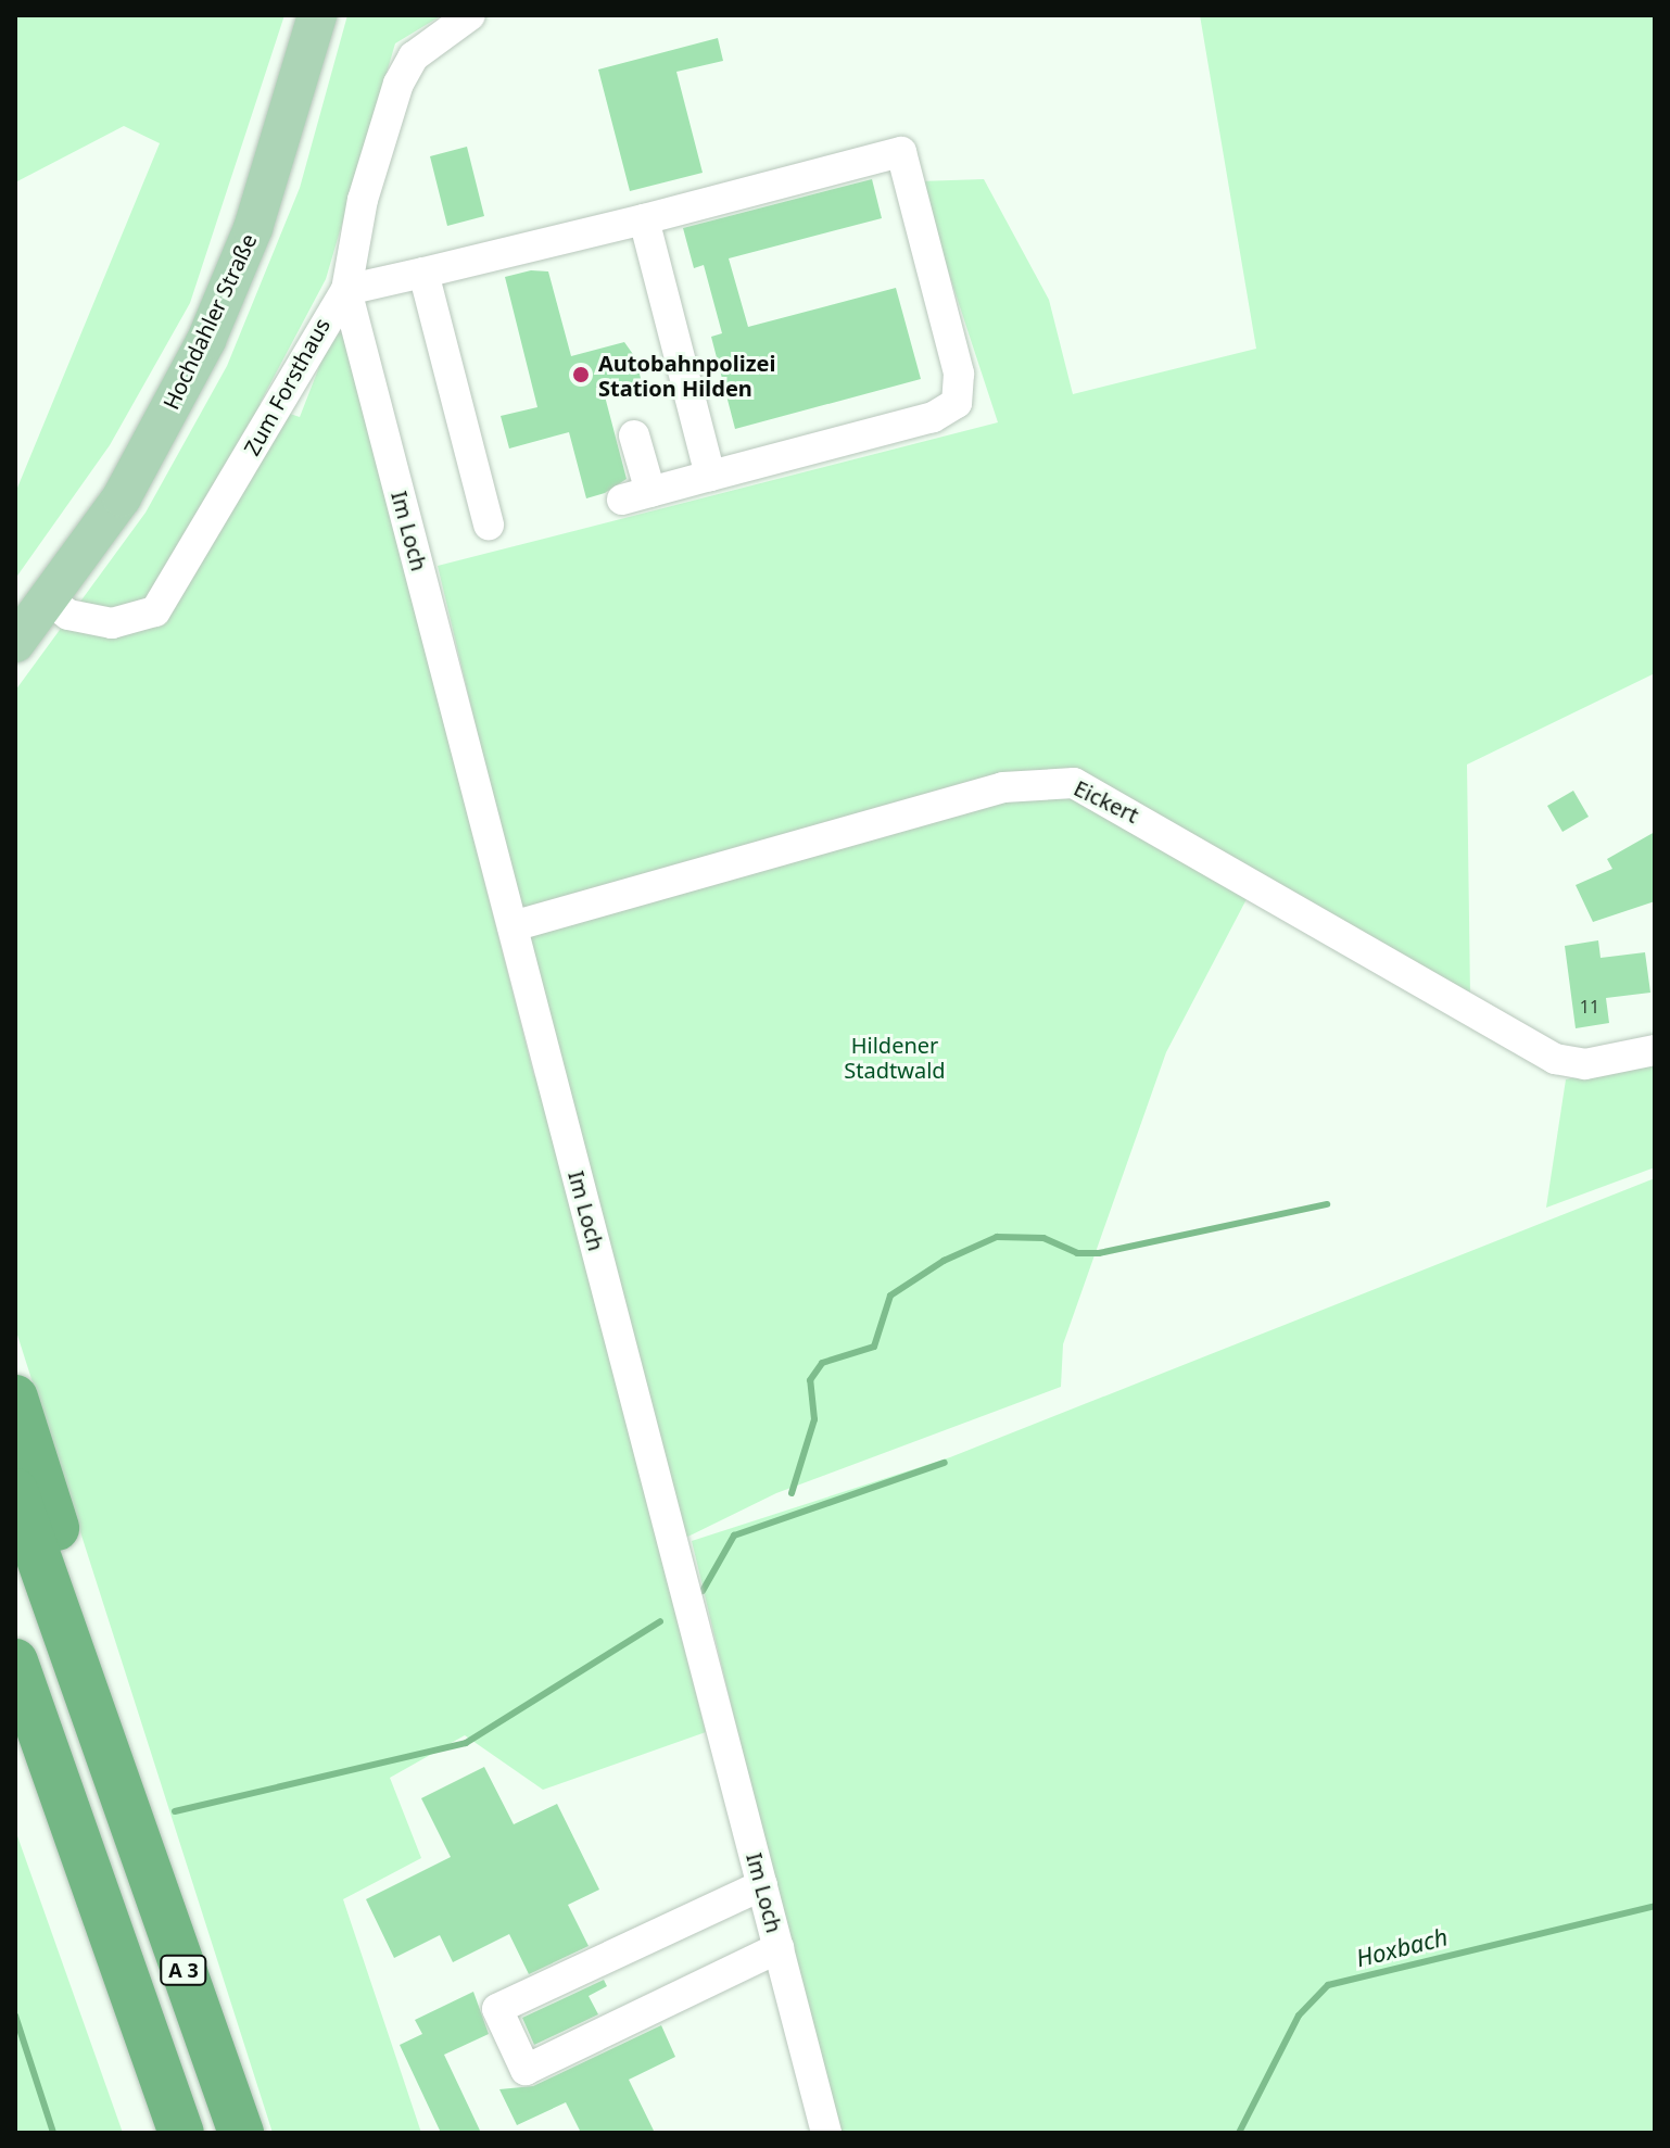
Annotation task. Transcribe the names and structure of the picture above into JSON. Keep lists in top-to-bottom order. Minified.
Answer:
{"streets":{"highway":["A 3"],"main road":["Hochdahler Straße"],"street":["Zum Forsthaus","Im Loch","Eickert"]},"crossings":[["Hochdahler Straße","Zum Forsthaus"],["Zum Forsthaus","Im Loch"],["Im Loch","Eickert"]],"water":["Hoxbach"],"parks":["Hildener Stadtwald"],"places":["Autobahnpolizei Station Hilden"],"house_numbers":["11"]}
